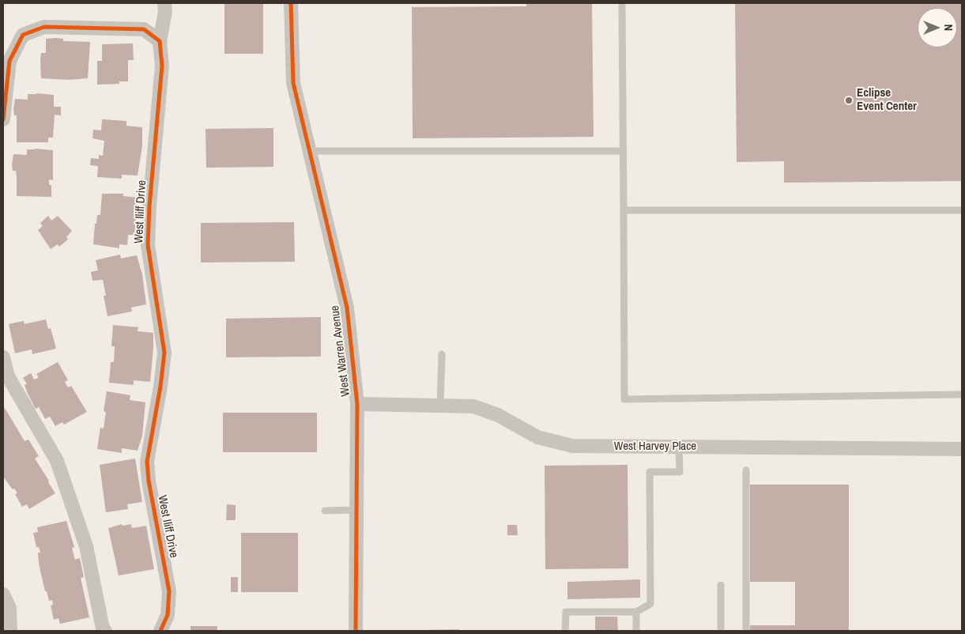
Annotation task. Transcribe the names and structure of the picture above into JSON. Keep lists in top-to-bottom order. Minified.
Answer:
{"streets":{"street":["West Iliff Drive","West Warren Avenue","West Harvey Place"]},"crossings":[["West Warren Avenue","West Harvey Place"]],"places":["Eclipse Event Center"],"north":"right"}
